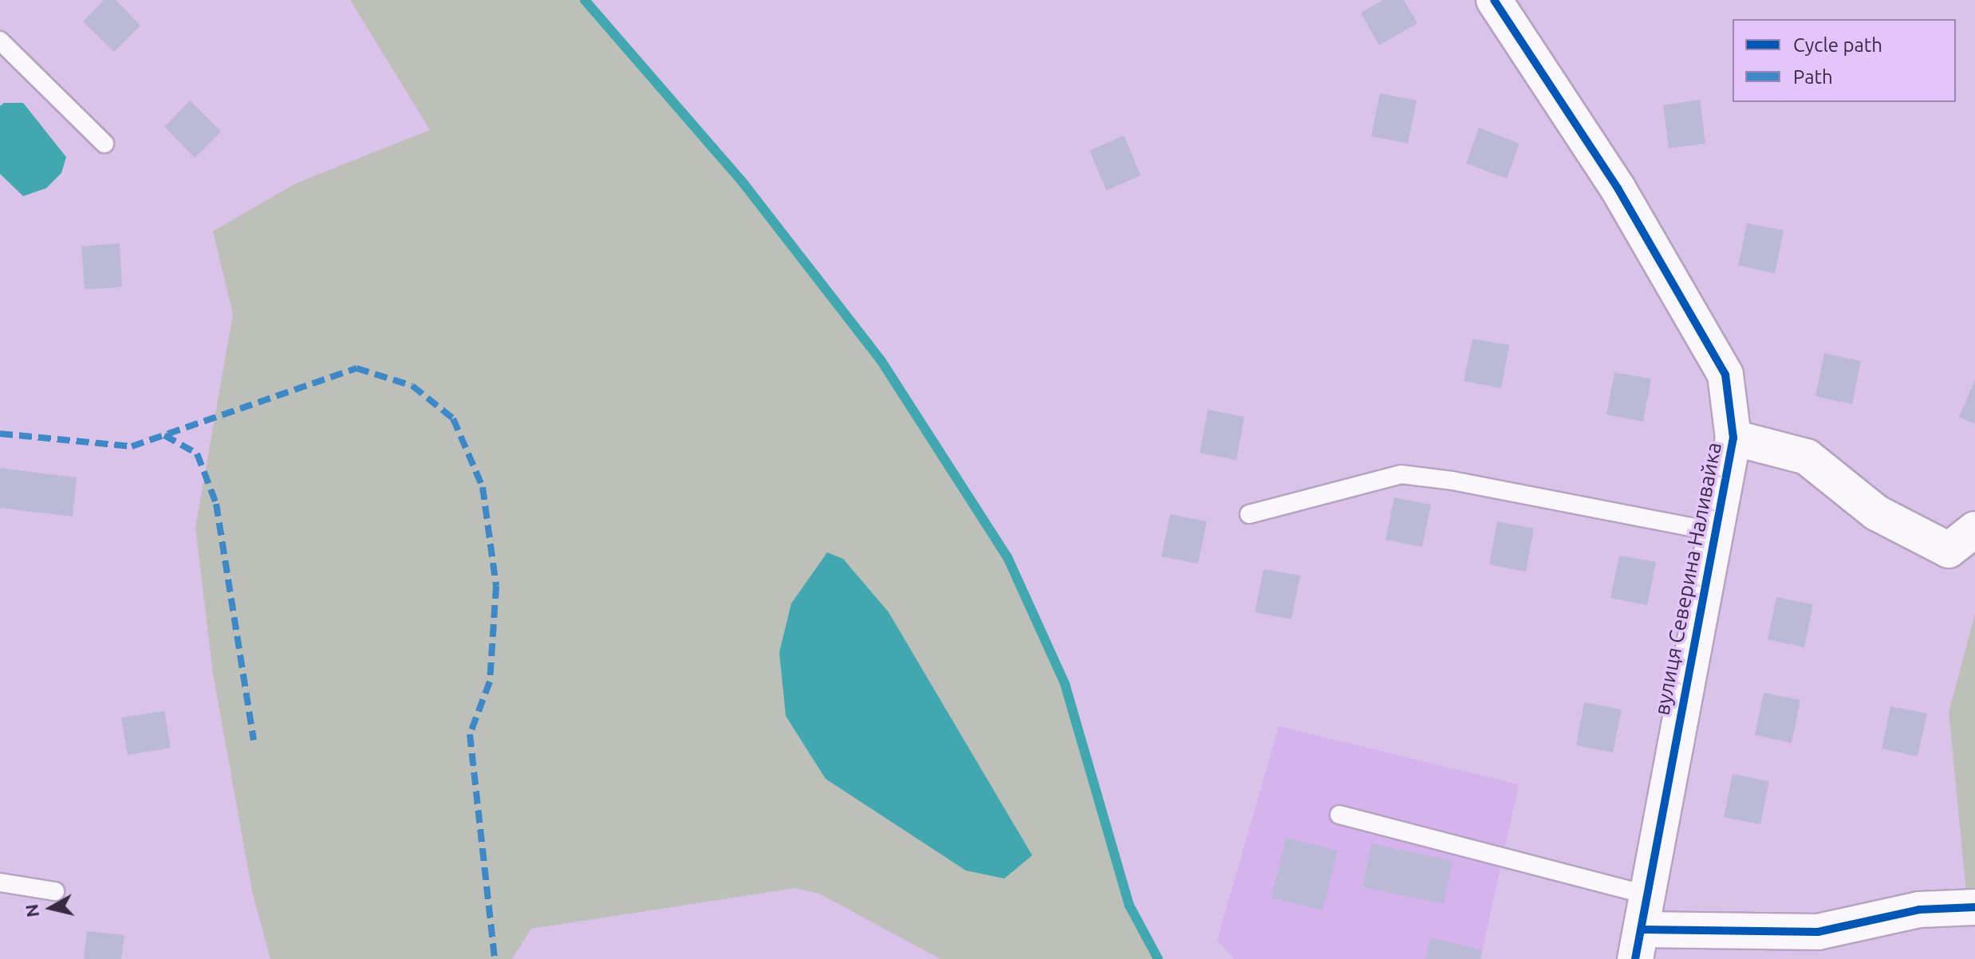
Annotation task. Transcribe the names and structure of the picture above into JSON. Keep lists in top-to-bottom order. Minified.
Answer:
{"streets":{"street":["вулиця Северина Наливайка"]},"legend":["Cycle path","Path"],"north":"left"}
